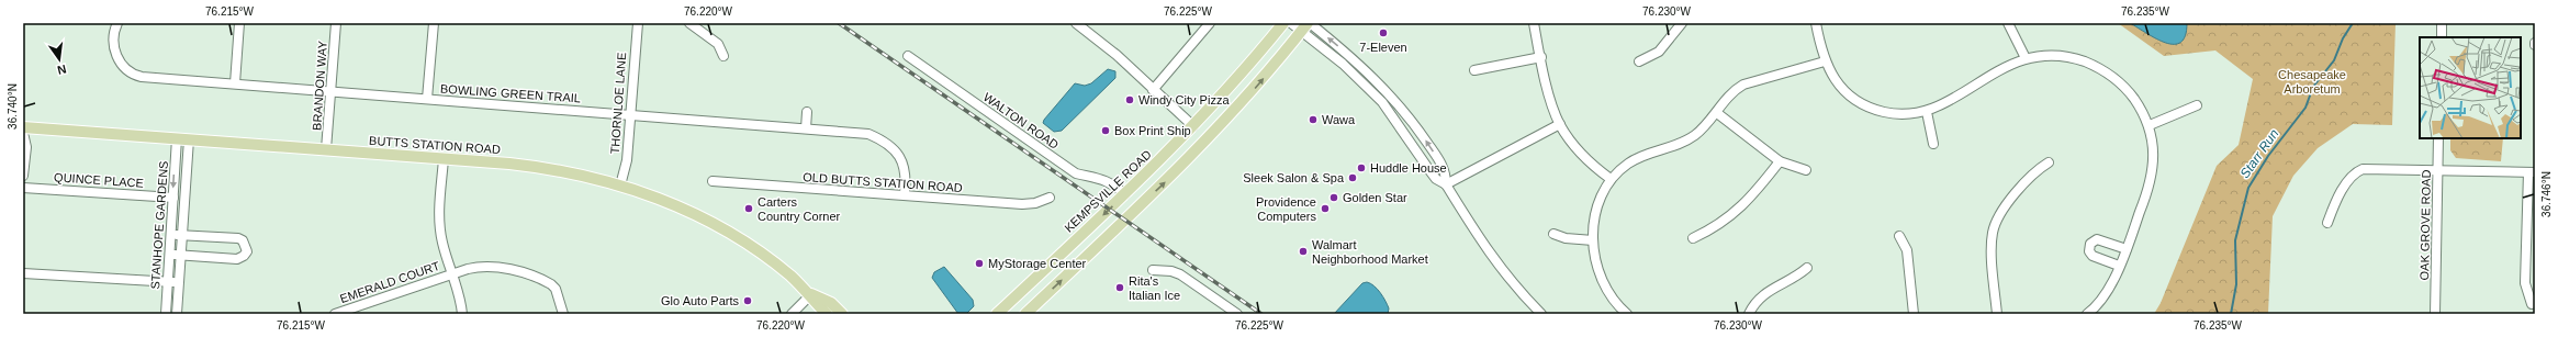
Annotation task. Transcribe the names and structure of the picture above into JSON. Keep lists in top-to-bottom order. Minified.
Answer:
{"streets":{"main road":["BUTTS STATION ROAD","KEMPSVILLE ROAD"],"street":["BRANDON WAY","BOWLING GREEN TRAIL","THORNLOE LANE","WALTON ROAD","QUINCE PLACE","OLD BUTTS STATION ROAD","STANHOPE GARDENS","OAK GROVE ROAD","EMERALD COURT"]},"crossings":[["BRANDON WAY","BOWLING GREEN TRAIL"],["BRANDON WAY","BUTTS STATION ROAD"],["BOWLING GREEN TRAIL","THORNLOE LANE"],["BOWLING GREEN TRAIL","OLD BUTTS STATION ROAD"],["THORNLOE LANE","BUTTS STATION ROAD"],["WALTON ROAD","KEMPSVILLE ROAD"],["BUTTS STATION ROAD","STANHOPE GARDENS"],["QUINCE PLACE","STANHOPE GARDENS"]],"water":["Starr Run"],"parks":["Chesapeake Arboretum"],"places":["7-Eleven","Windy City Pizza","Wawa","Box Print Ship","Huddle House","Sleek Salon & Spa","Golden Star","Carters Country Corner","Providence Computers","Walmart Neighborhood Market","MyStorage Center","Rita's Italian Ice","Glo Auto Parts"],"north":"bottom","coordinates":["76.215°W","76.220°W","76.225°W","76.230°W","76.235°W","36.740°N","36.746°N"]}
